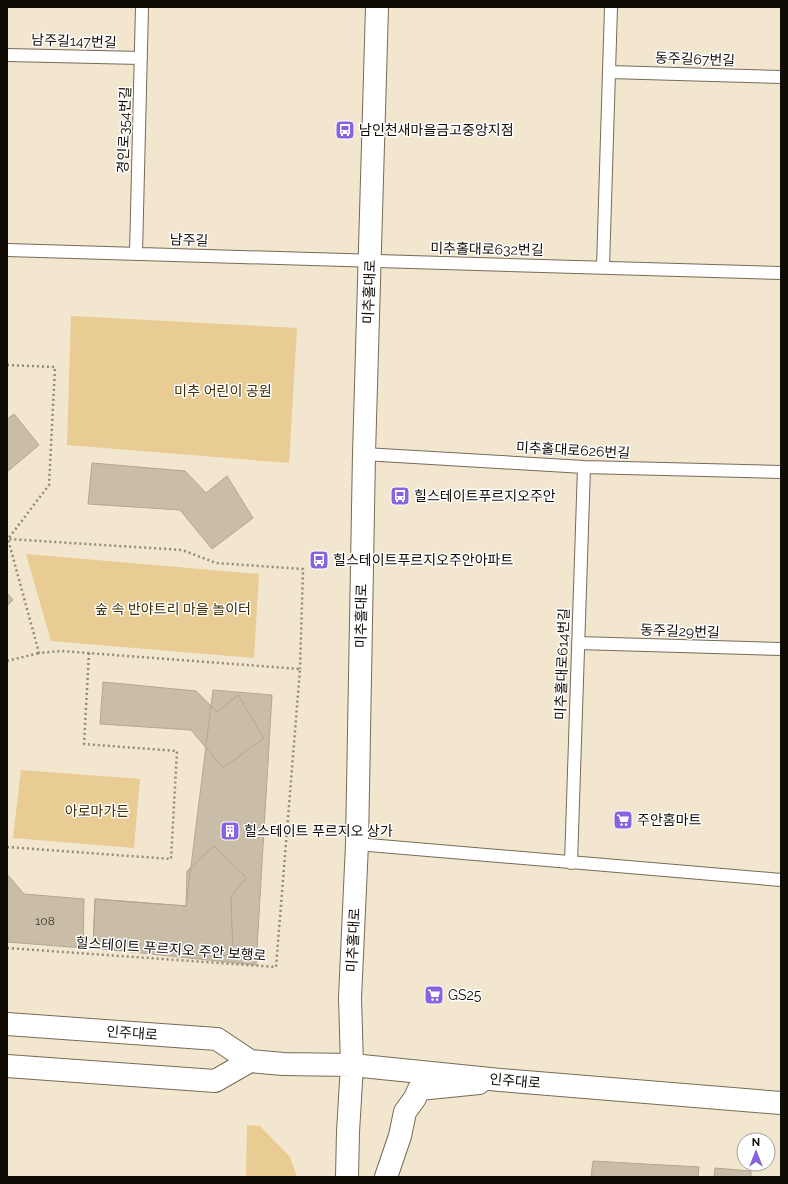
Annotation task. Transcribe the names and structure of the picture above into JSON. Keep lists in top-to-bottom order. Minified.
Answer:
{"streets":{"main road":["미추홀대로","인주대로"],"lane":["남주길147번길","동주길67번길","경인로354번길","남주길","미추홀대로632번길","미추홀대로626번길","동주길29번길","미추홀대로614번길"],"path":["힐스테이트 푸르지오 주안 보행로"]},"crossings":[["남주길147번길","경인로354번길"],["경인로354번길","남주길"],["남주길","미추홀대로632번길"],["남주길","미추홀대로"],["미추홀대로632번길","미추홀대로"],["미추홀대로","미추홀대로626번길"],["미추홀대로","인주대로"],["미추홀대로626번길","미추홀대로614번길"],["동주길29번길","미추홀대로614번길"]],"parks":["미추 어린이 공원","숲 속 반야트리 마을 놀이터","아로마가든"],"places":{"bus stop":["남인천새마을금고중앙지점","힐스테이트푸르지오주안","힐스테이트푸르지오주안아파트"],"supermarket":["주안홈마트","GS25"],"building":["힐스테이트 푸르지오 상가"]},"house_numbers":["108"],"north":"top"}
